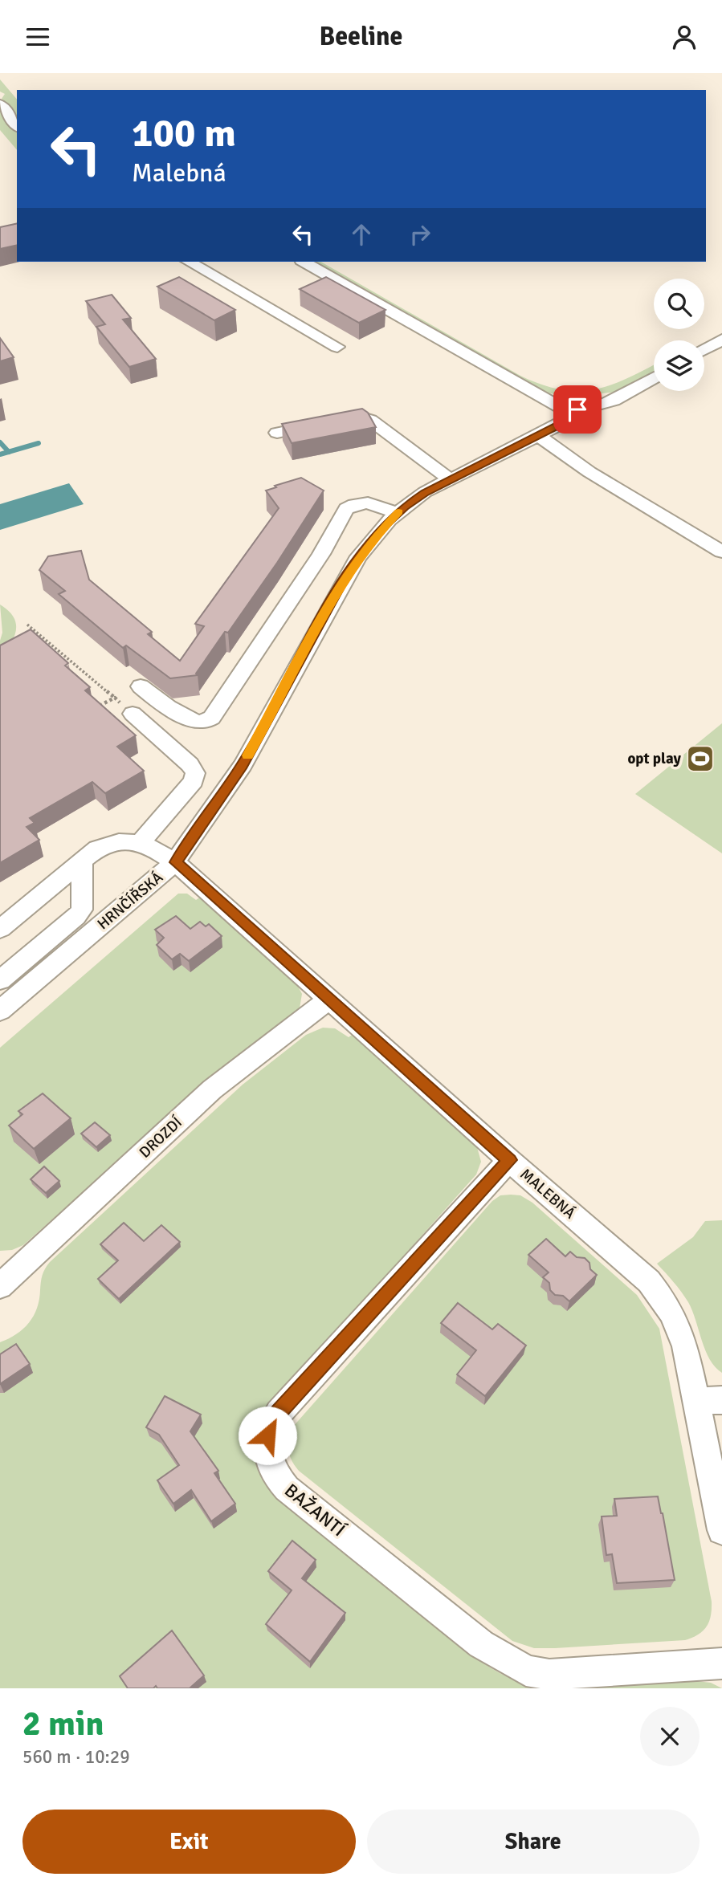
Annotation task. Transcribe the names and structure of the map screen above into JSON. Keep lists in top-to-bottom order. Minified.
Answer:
{"streets":{"street":["HRNČÍŘSKÁ","DROZDÍ","MALEBNÁ","BAŽANTÍ"]},"crossings":[["HRNČÍŘSKÁ","MALEBNÁ"],["DROZDÍ","MALEBNÁ"],["MALEBNÁ","BAŽANTÍ"]],"places":{"sports":["opt play"]},"page":{"header":"Beeline","turn":["100 m","Malebná"],"heading":["2 min","560 m · 10:29"],"buttons":["Exit","Share"]}}
